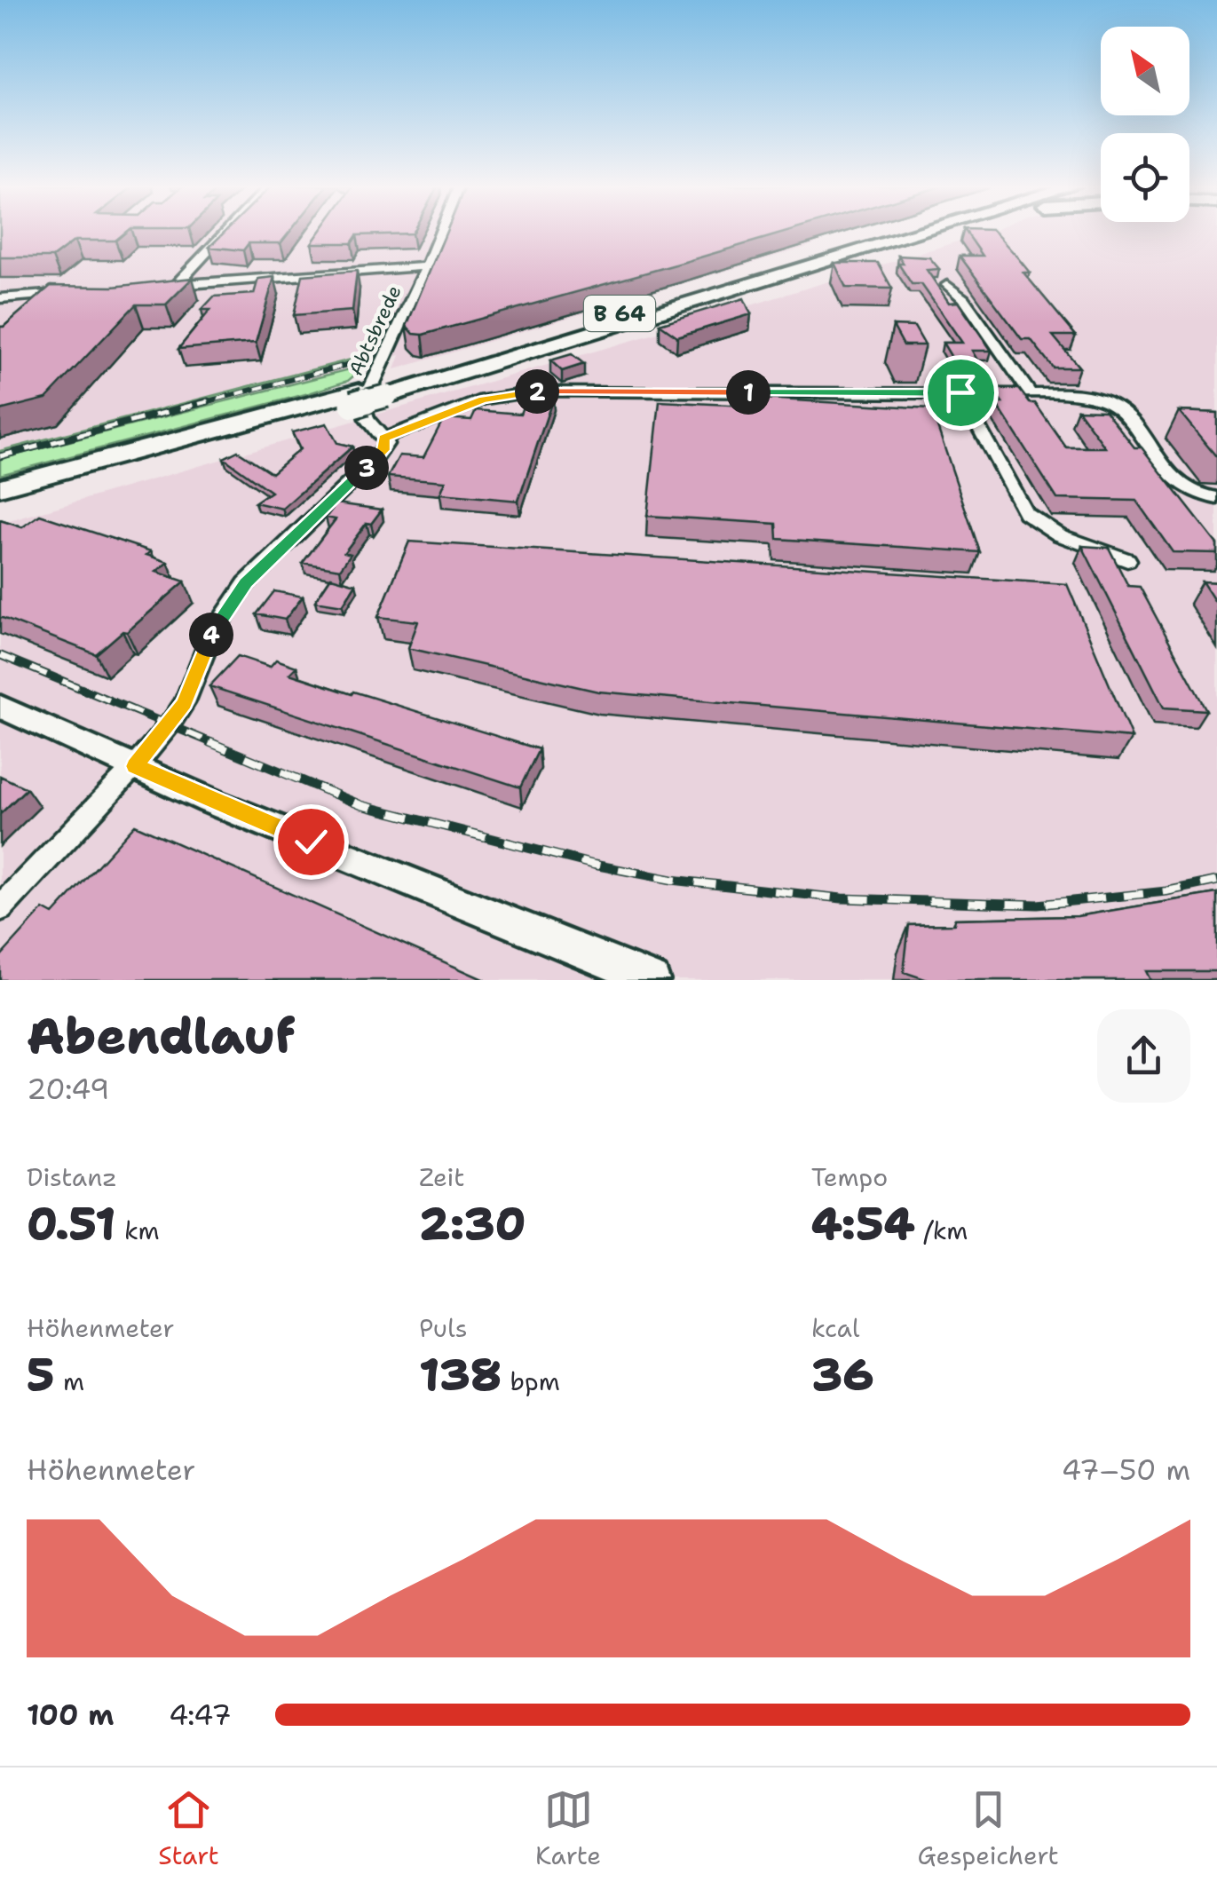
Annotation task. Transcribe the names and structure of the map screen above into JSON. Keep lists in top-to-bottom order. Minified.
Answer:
{"streets":{"highway":["B 64"],"street":["Abtsbrede"]},"north":"top left","page":{"pins":["2","1","3","4"],"heading":["Abendlauf","20:49"],"stats":[["Distanz","0.51 km"],["Zeit","2:30"],["Tempo","4:54 /km"],["Höhenmeter","5 m"],["Puls","138 bpm"],["kcal","36"]],"chart":["Höhenmeter","47–50 m"],"list":[{"name":"100 m","note":"4:47"}],"tabs":["Start","Karte","Gespeichert"]}}
